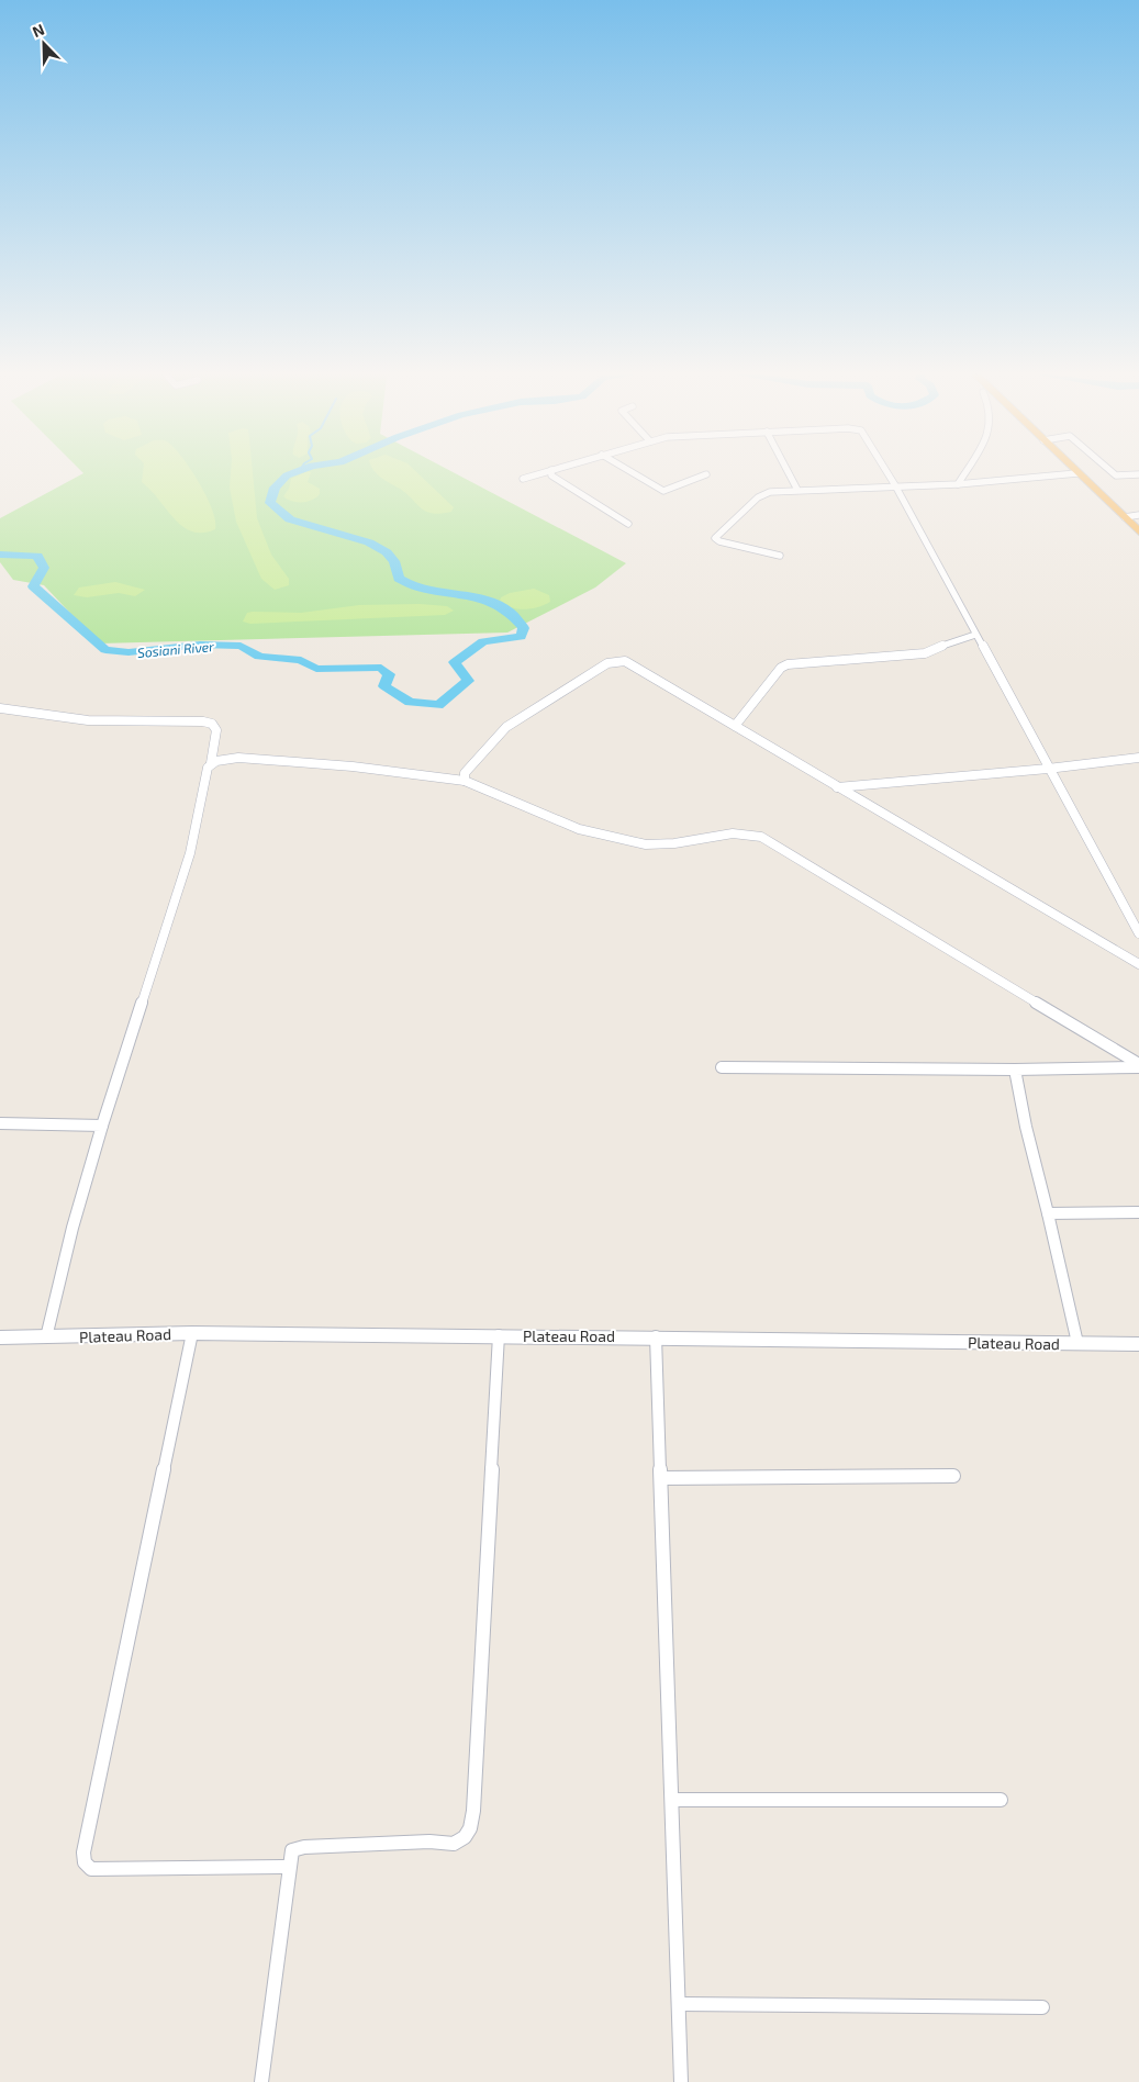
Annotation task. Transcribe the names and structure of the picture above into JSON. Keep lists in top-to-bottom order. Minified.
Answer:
{"streets":{"street":["Plateau Road"]},"water":["Sosiani River"],"north":"top left"}
